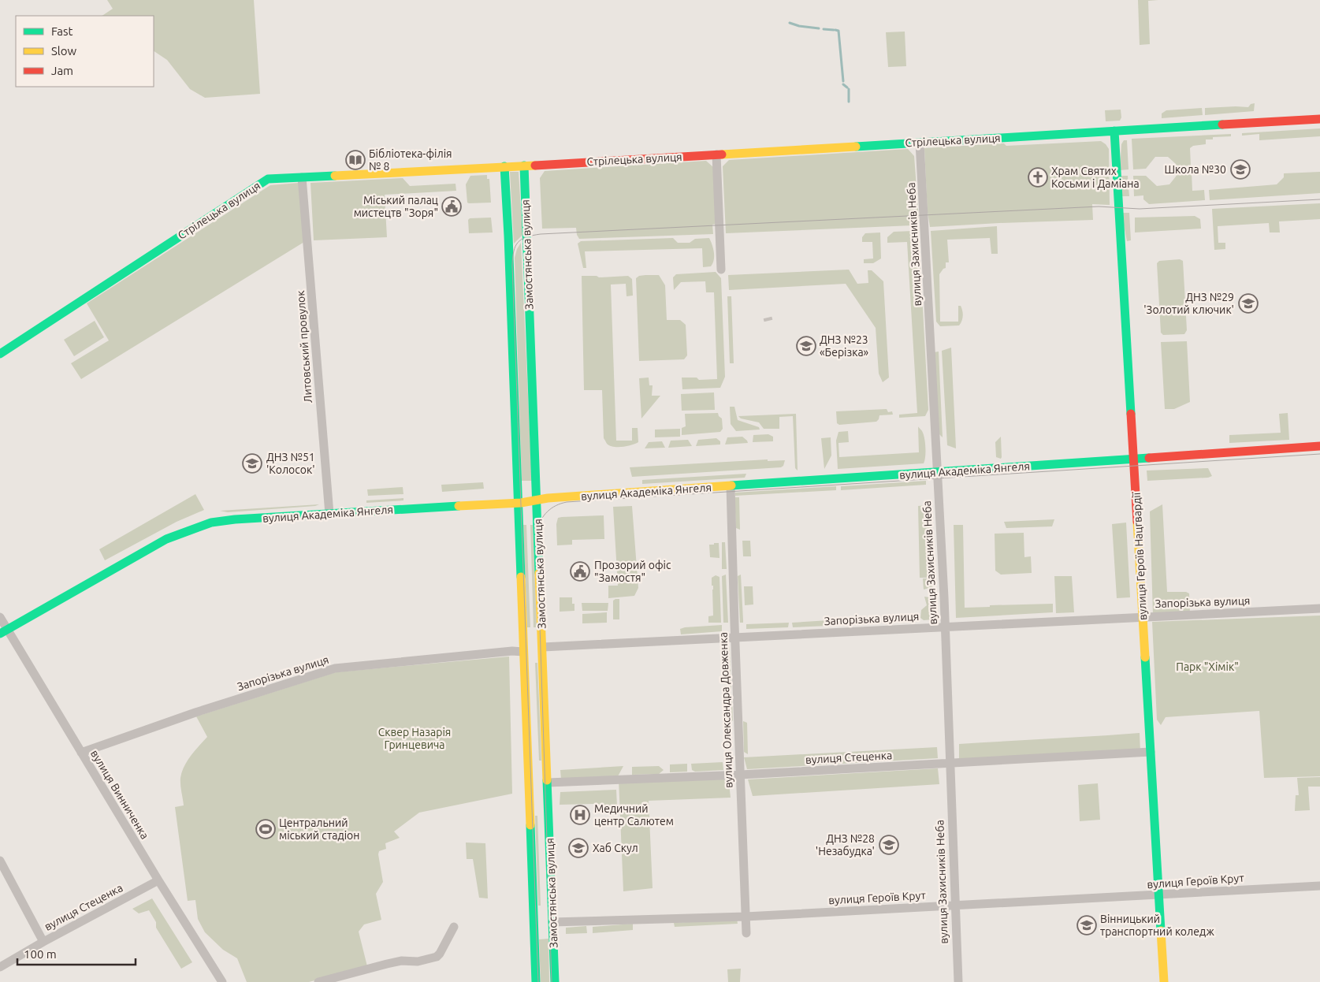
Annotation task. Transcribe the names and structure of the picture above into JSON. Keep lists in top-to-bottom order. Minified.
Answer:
{"streets":{"main road":["Стрілецька вулиця","Замостянська вулиця","вулиця Академіка Янгеля","вулиця Героїв Нацгвардії"],"street":["вулиця Захисників Неба","Литовський провулок","Запорізька вулиця","вулиця Олександра Довженка","вулиця Стеценка","вулиця Винниченка","вулиця Героїв Крут"]},"crossings":[["Стрілецька вулиця","вулиця Захисників Неба"],["Стрілецька вулиця","Замостянська вулиця"],["Стрілецька вулиця","Литовський провулок"],["Стрілецька вулиця","вулиця Героїв Нацгвардії"],["вулиця Захисників Неба","вулиця Академіка Янгеля"],["вулиця Захисників Неба","Запорізька вулиця"],["вулиця Захисників Неба","вулиця Стеценка"],["вулиця Захисників Неба","вулиця Героїв Крут"],["Замостянська вулиця","вулиця Академіка Янгеля"],["Замостянська вулиця","Запорізька вулиця"],["Замостянська вулиця","вулиця Стеценка"],["Замостянська вулиця","вулиця Героїв Крут"],["Литовський провулок","вулиця Академіка Янгеля"],["вулиця Академіка Янгеля","вулиця Героїв Нацгвардії"],["вулиця Академіка Янгеля","вулиця Олександра Довженка"],["вулиця Академіка Янгеля","вулиця Винниченка"],["вулиця Героїв Нацгвардії","Запорізька вулиця"],["вулиця Героїв Нацгвардії","вулиця Стеценка"],["вулиця Героїв Нацгвардії","вулиця Героїв Крут"],["Запорізька вулиця","вулиця Олександра Довженка"],["Запорізька вулиця","вулиця Винниченка"],["вулиця Олександра Довженка","вулиця Стеценка"],["вулиця Олександра Довженка","вулиця Героїв Крут"],["вулиця Стеценка","вулиця Винниченка"]],"parks":["Парк \"Хімік\"","Сквер Назарія Гринцевича"],"places":{"library":["Бібліотека-філія № 8"],"school or university":["Школа №30","ДНЗ №29 'Золотий ключик'","ДНЗ №23 «Берізка»","ДНЗ №51 'Колосок'","ДНЗ №28 'Незабудка'","Хаб Скул","Вінницький транспортний коледж"],"church":["Храм Святих Косьми і Даміана"],"public building":["Міський палац мистецтв \"Зоря\"","Прозорий офіс \"Замостя\""],"hospital":["Медичний центр Салютем"],"sports":["Центральний міський стадіон"]},"legend":["Fast","Slow","Jam"],"scale_bar":"100 m"}
